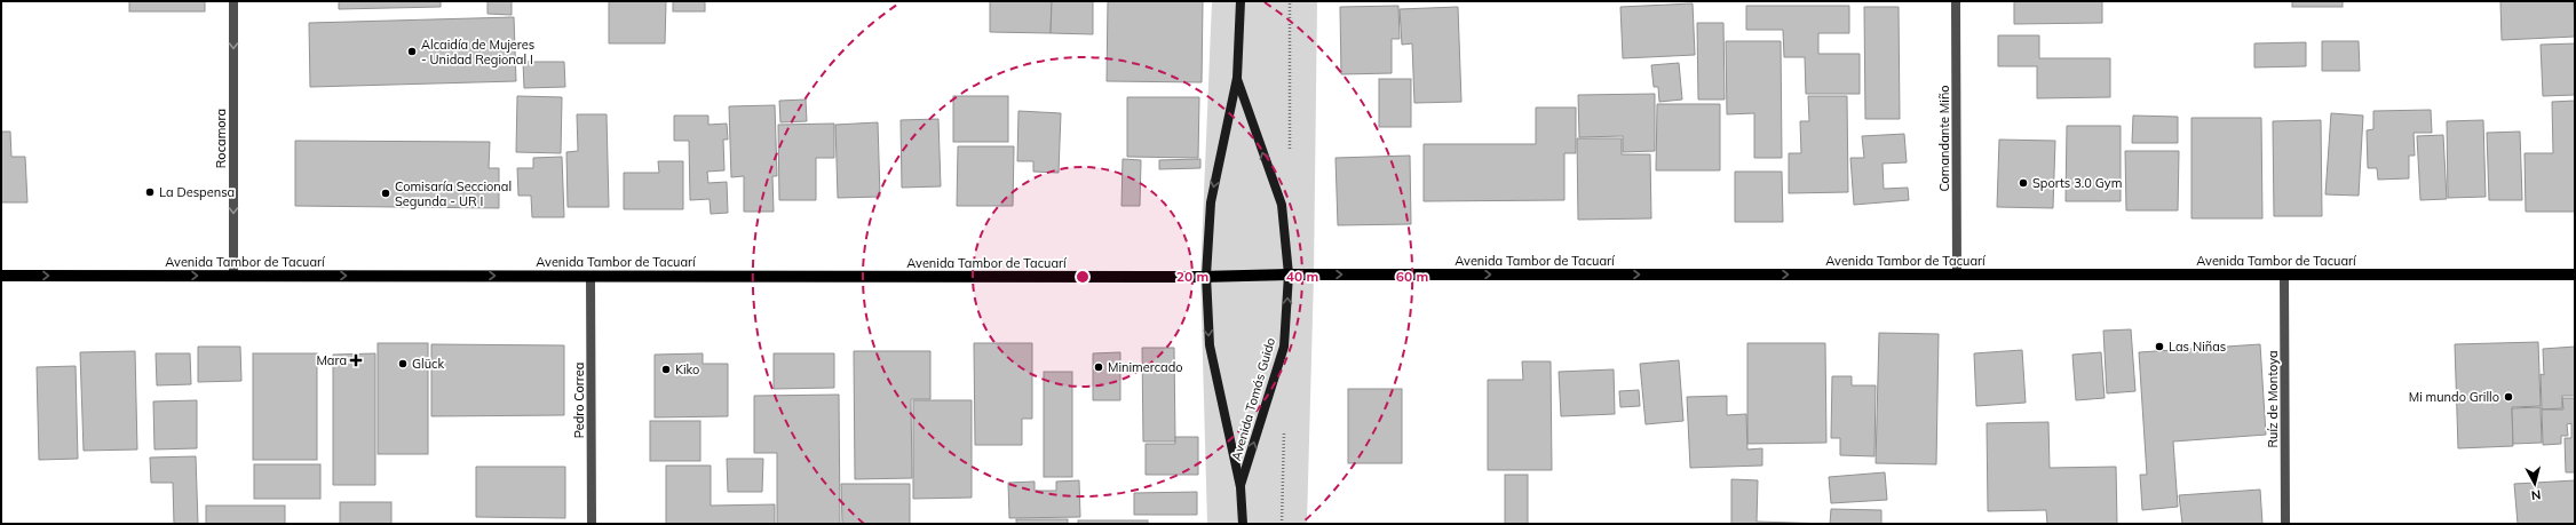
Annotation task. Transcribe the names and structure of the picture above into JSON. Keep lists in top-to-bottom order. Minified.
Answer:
{"streets":{"main road":["Avenida Tambor de Tacuarí","Avenida Tomás Guido"],"street":["Rocamora","Comandante Miño","Ruíz de Montoya","Pedro Correa"]},"crossings":[["Rocamora","Avenida Tambor de Tacuarí"],["Comandante Miño","Avenida Tambor de Tacuarí"],["Avenida Tambor de Tacuarí","Avenida Tomás Guido"],["Avenida Tambor de Tacuarí","Ruíz de Montoya"],["Avenida Tambor de Tacuarí","Pedro Correa"]],"one_way":["Rocamora","Avenida Tambor de Tacuarí"],"places":{"other":["Alcaidía de Mujeres - Unidad Regional I","Sports 3.0 Gym","La Despensa","Comisaría Seccional Segunda - UR I","Las Niñas","Glück","Minimercado","Kiko","Mi mundo Grillo"],"health":["Mara"]},"north":"bottom","rings":["20 m","40 m","60 m"]}
